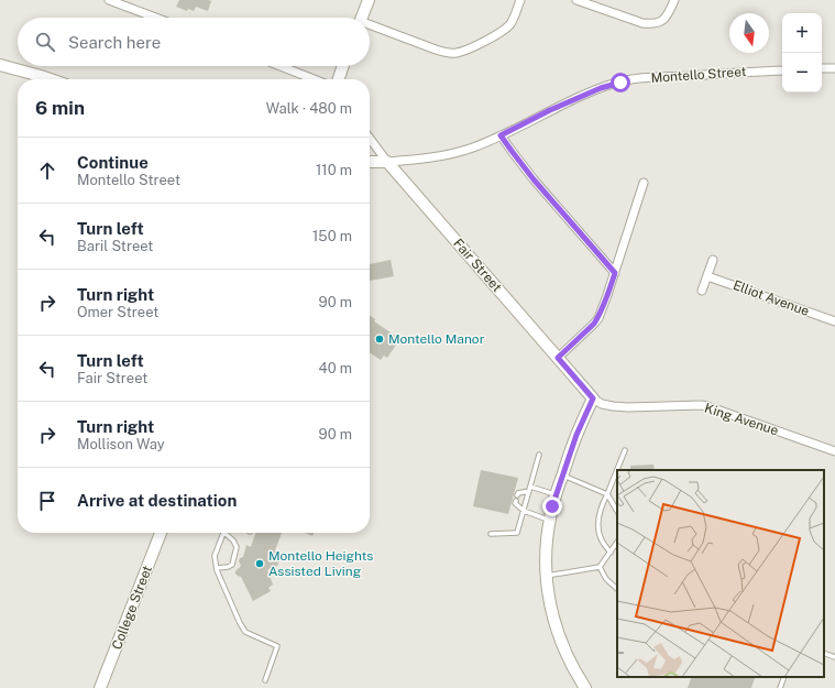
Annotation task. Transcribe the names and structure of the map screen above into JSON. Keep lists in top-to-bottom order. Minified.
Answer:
{"streets":{"main road":["Montello Street","Fair Street","College Street"],"street":["Elliot Avenue","King Avenue"]},"crossings":[["Montello Street","Fair Street"],["Fair Street","King Avenue"]],"places":["Montello Manor","Montello Heights Assisted Living"],"north":"bottom","page":{"map_buttons":["+","−"],"search":"Search here","heading":["6 min","Walk · 480 m"],"list":[["Continue","Montello Street","110 m"],["Turn left","Baril Street","150 m"],["Turn right","Omer Street","90 m"],["Turn left","Fair Street","40 m"],["Turn right","Mollison Way","90 m"],"Arrive at destination"]}}
